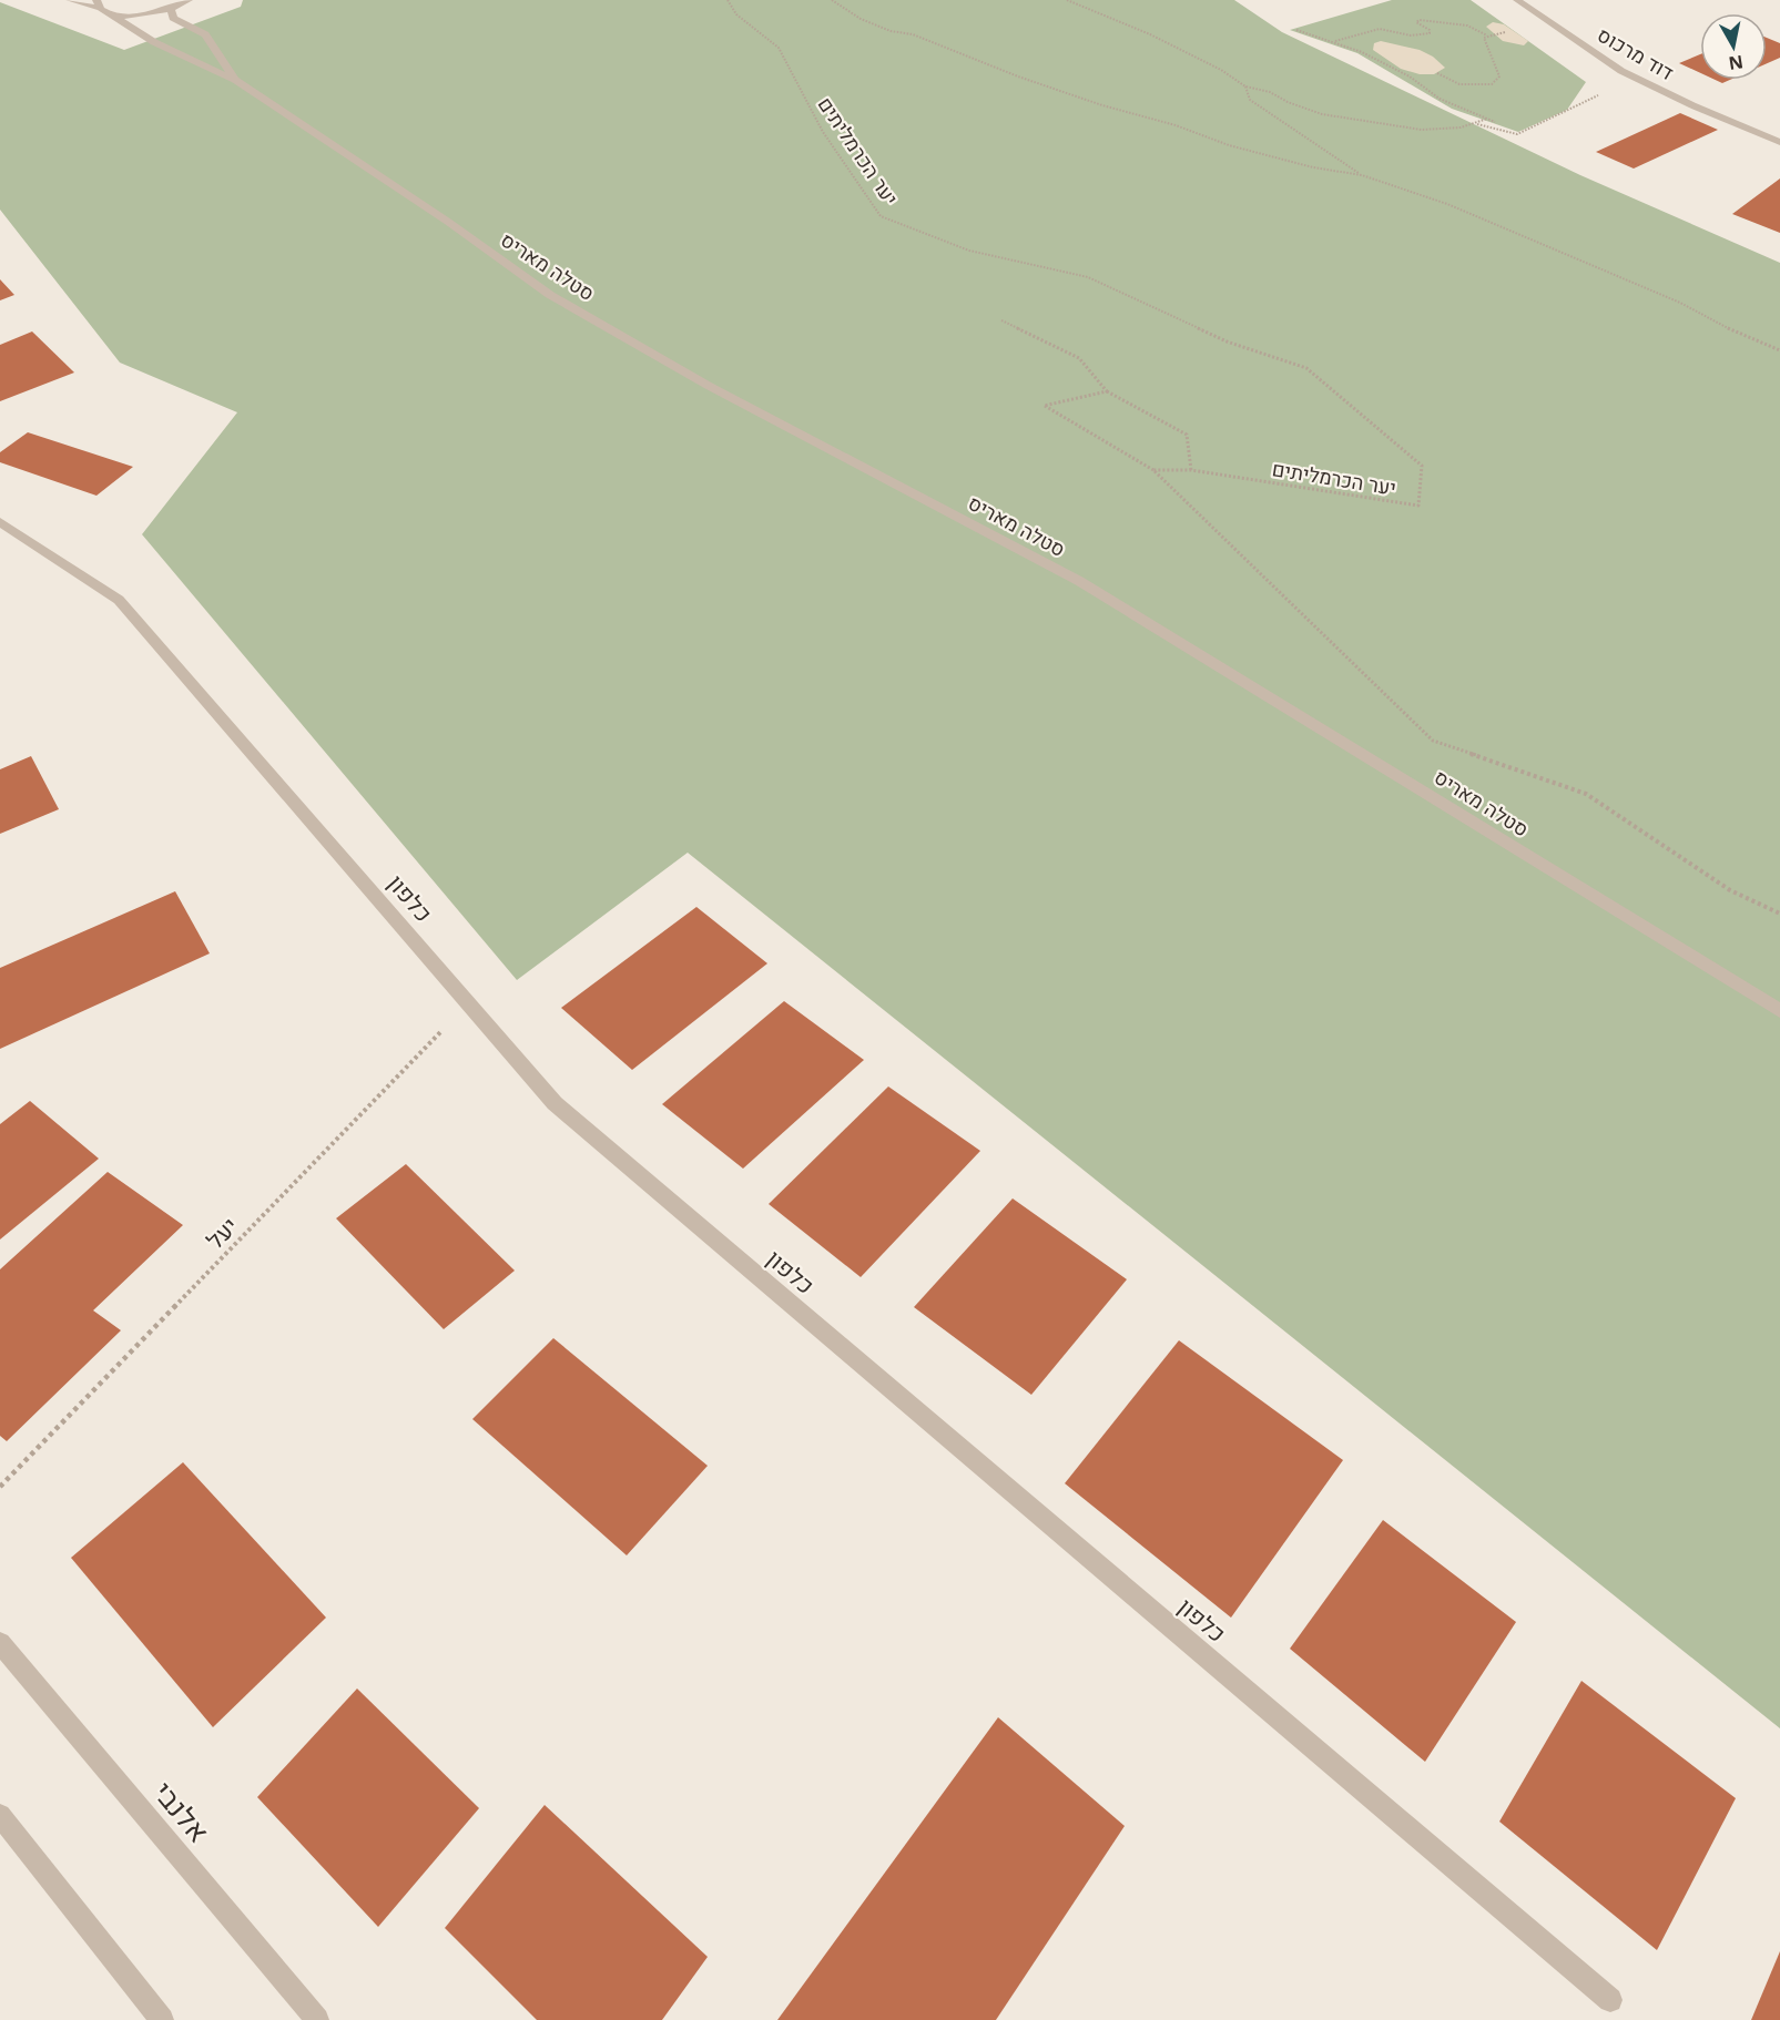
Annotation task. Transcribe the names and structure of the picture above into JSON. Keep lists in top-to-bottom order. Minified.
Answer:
{"streets":{"street":["דוד מרכוס","סטלה מאריס","כלפון","אלנבי"],"path":["יער הכרמליתים","יעל"]},"crossings":[["כלפון","יעל"]],"north":"bottom"}
